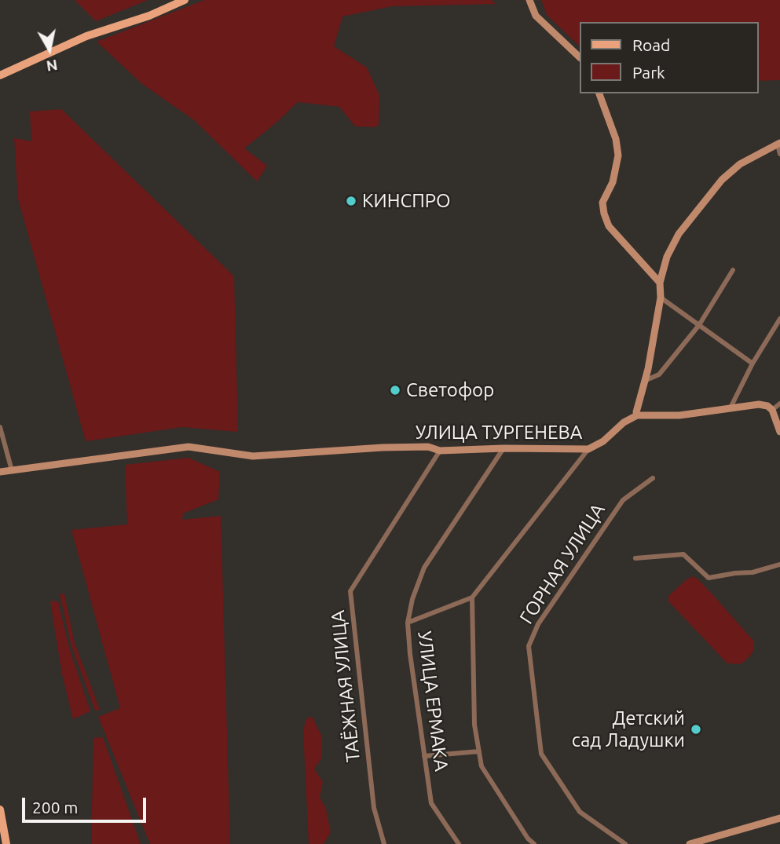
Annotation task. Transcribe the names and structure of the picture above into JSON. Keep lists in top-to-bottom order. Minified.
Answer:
{"streets":{"street":["УЛИЦА ТУРГЕНЕВА","ГОРНАЯ УЛИЦА","ТАЁЖНАЯ УЛИЦА","УЛИЦА ЕРМАКА"]},"crossings":[["УЛИЦА ТУРГЕНЕВА","ТАЁЖНАЯ УЛИЦА"],["УЛИЦА ТУРГЕНЕВА","УЛИЦА ЕРМАКА"]],"places":["КИНСПРО","Светофор","Детский сад Ладушки"],"legend":["Road","Park"],"scale_bar":"200 m","north":"bottom"}
